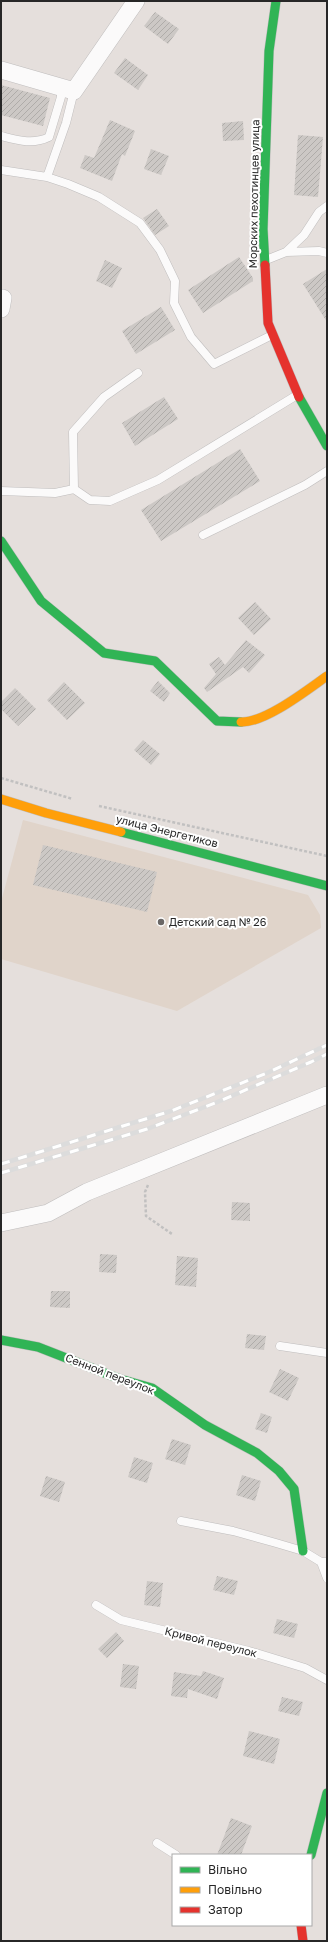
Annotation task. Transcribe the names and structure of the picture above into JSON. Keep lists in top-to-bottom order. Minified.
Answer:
{"streets":{"main road":["Морских пехотинцев улица","улица Энергетиков","Сенной переулок"],"lane":["Кривой переулок"]},"places":["Детский сад № 26"],"legend":["Вільно","Повільно","Затор"]}
